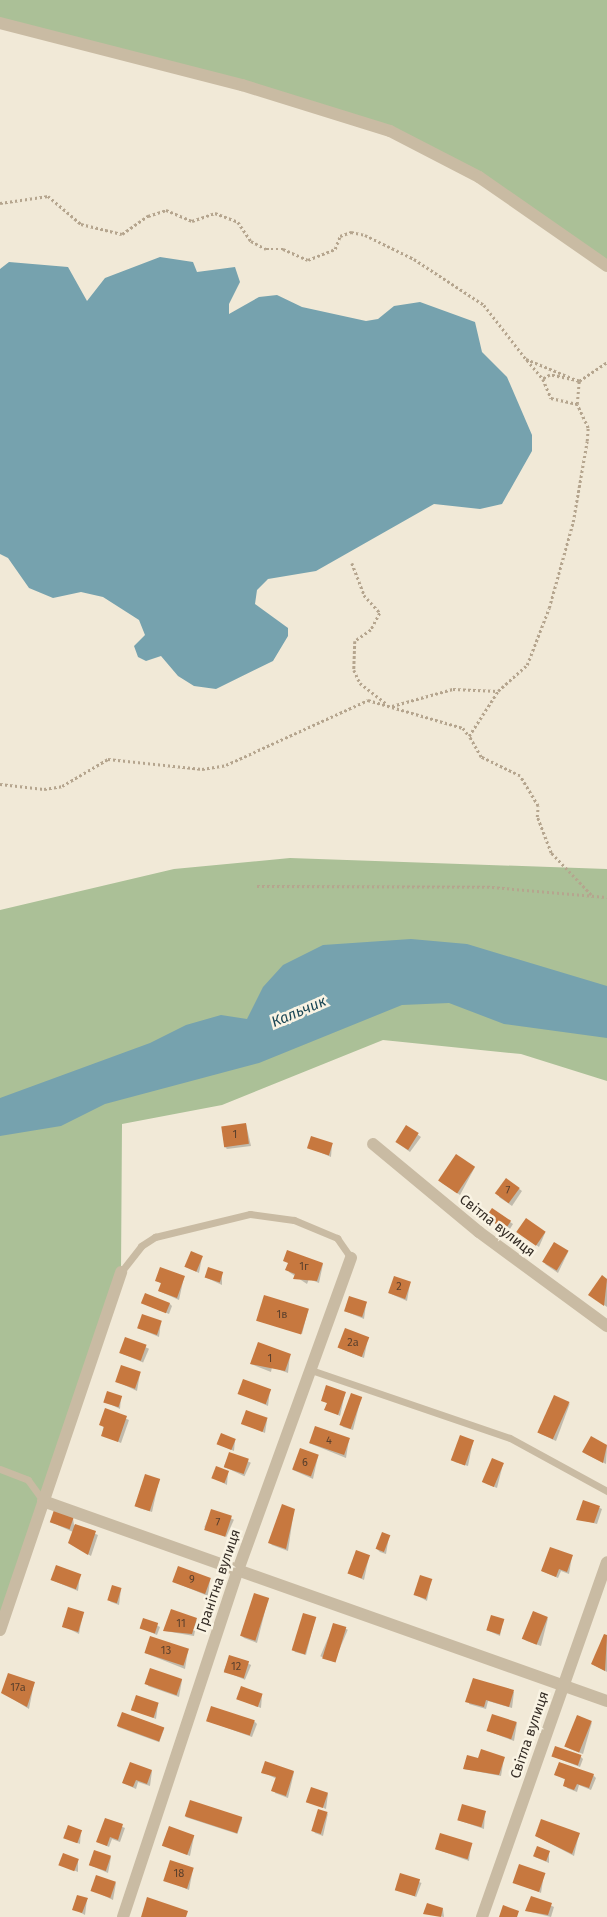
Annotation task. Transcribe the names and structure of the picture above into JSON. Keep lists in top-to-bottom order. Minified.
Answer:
{"streets":{"street":["Світла вулиця","Гранітна вулиця"]},"water":["Кальчик"],"house_numbers":["1","7","1г","2","1в","2а","1","4","6","7","9","11","13","12","17а","18"]}
